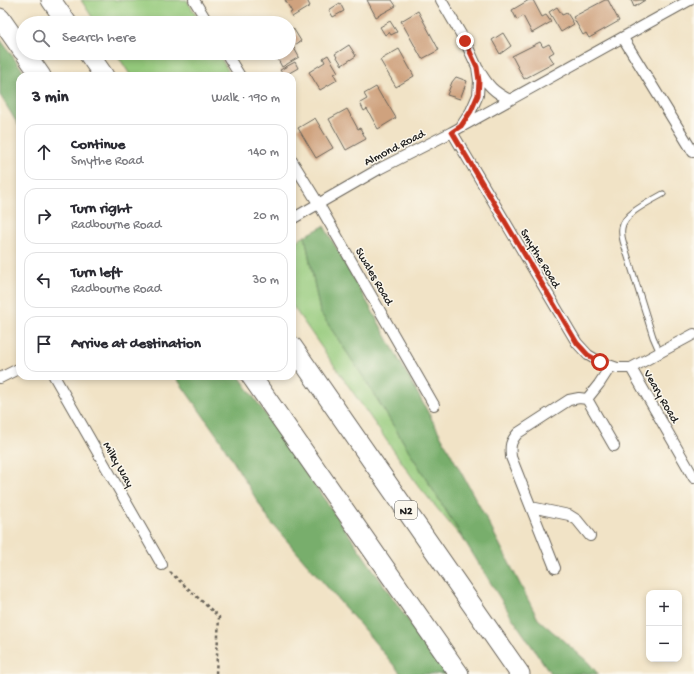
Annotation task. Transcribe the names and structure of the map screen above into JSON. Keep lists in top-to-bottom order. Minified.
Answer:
{"streets":{"highway":["N2"],"street":["Almond Road","Smythe Road","Swales Road","Veary Road","Milky Way"]},"crossings":[["Almond Road","Smythe Road"],["Almond Road","Swales Road"],["Smythe Road","Veary Road"]],"page":{"search":"Search here","heading":["3 min","Walk · 190 m"],"list":[["Continue","Smythe Road","140 m"],["Turn right","Radbourne Road","20 m"],["Turn left","Radbourne Road","30 m"],"Arrive at destination"],"map_buttons":["+","−"]}}
